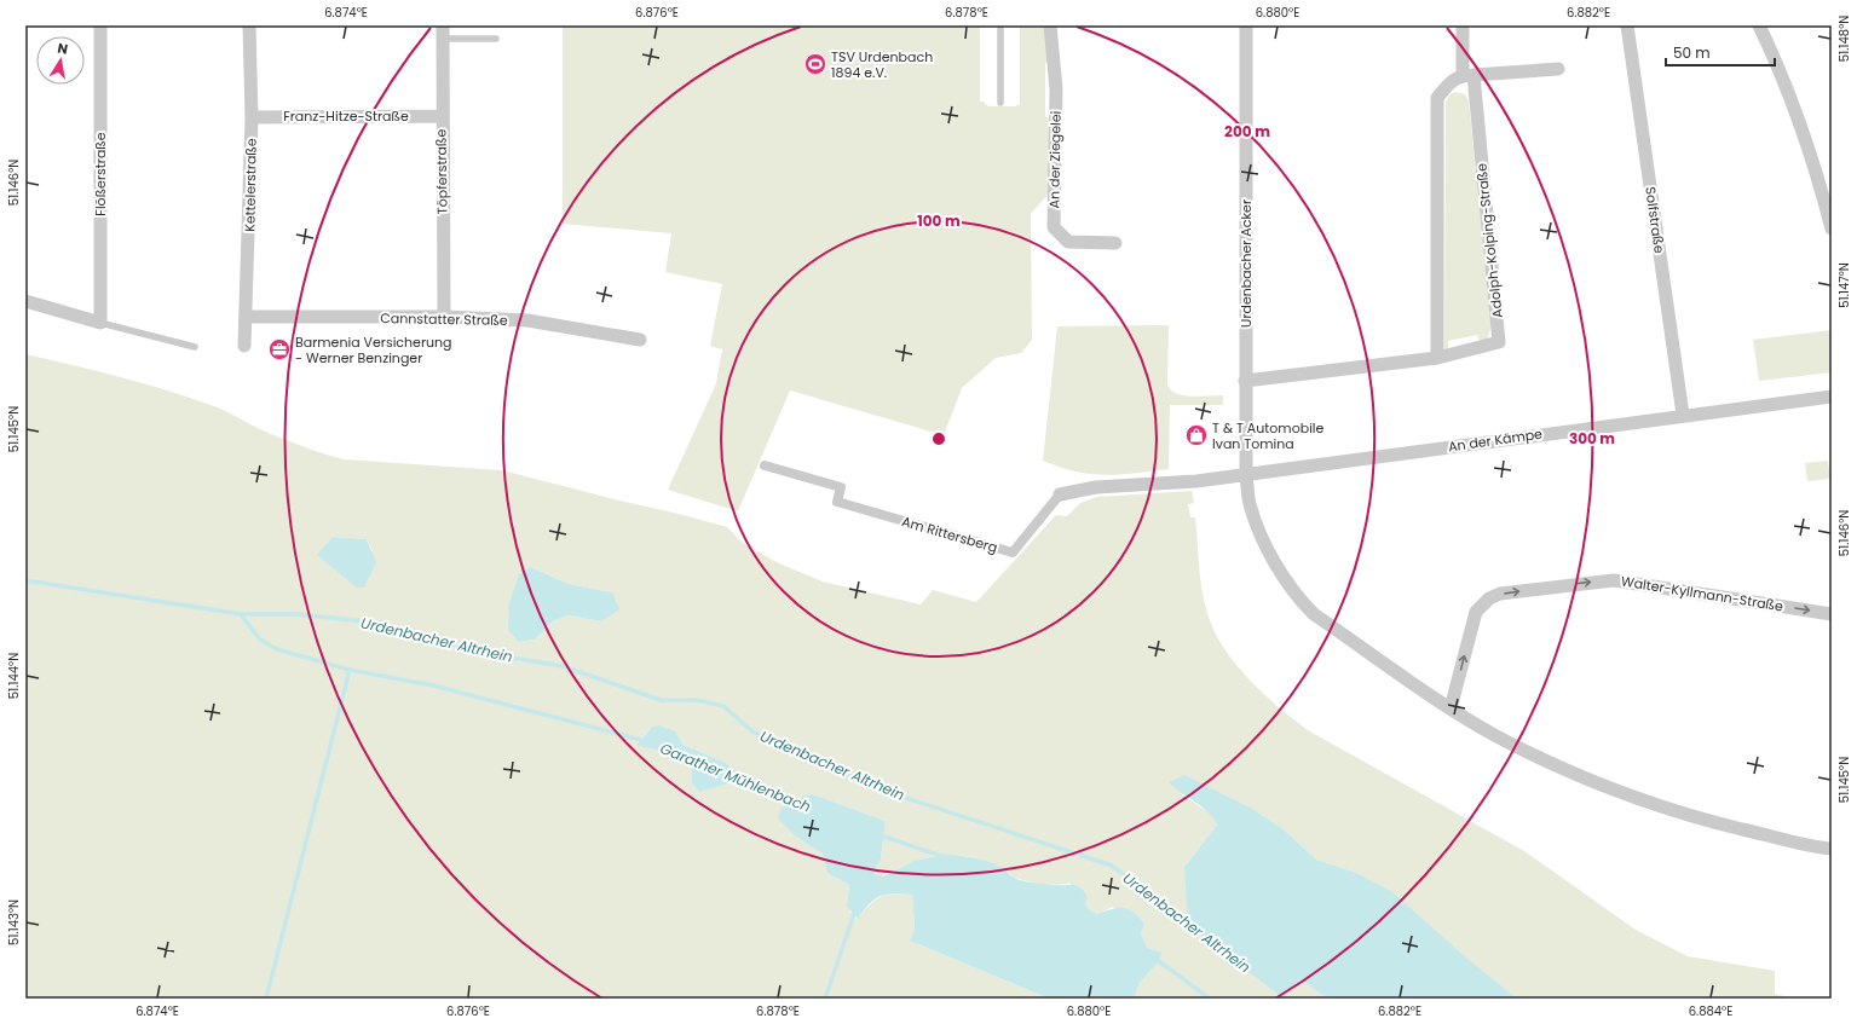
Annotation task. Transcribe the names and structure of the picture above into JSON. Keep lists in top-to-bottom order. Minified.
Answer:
{"streets":{"street":["Franz-Hitze-Straße","An der Ziegelei","Töpferstraße","Flößerstraße","Kettelerstraße","Solfstraße","Adolph-Kolping-Straße","Urdenbacher Acker","Cannstatter Straße","An der Kämpe","Am Rittersberg","Walter-Kyllmann-Straße"]},"crossings":[["Franz-Hitze-Straße","Töpferstraße"],["Franz-Hitze-Straße","Kettelerstraße"],["Töpferstraße","Cannstatter Straße"],["Kettelerstraße","Cannstatter Straße"],["Solfstraße","An der Kämpe"],["Adolph-Kolping-Straße","Urdenbacher Acker"],["Urdenbacher Acker","An der Kämpe"],["Urdenbacher Acker","Am Rittersberg"],["Urdenbacher Acker","Walter-Kyllmann-Straße"],["An der Kämpe","Am Rittersberg"]],"one_way":["Walter-Kyllmann-Straße"],"water":["Urdenbacher Altrhein","Garather Mühlenbach"],"places":{"sports":["TSV Urdenbach 1894 e.V."],"office":["Barmenia Versicherung - Werner Benzinger"],"shop":["T & T Automobile Ivan Tomina"]},"scale_bar":"50 m","north":"top","coordinates":["6.874°E","6.876°E","6.878°E","6.880°E","6.882°E","51.148°N","51.146°N","51.147°N","51.145°N","51.144°N","51.143°N","6.884°E"],"rings":["200 m","100 m","300 m"]}
